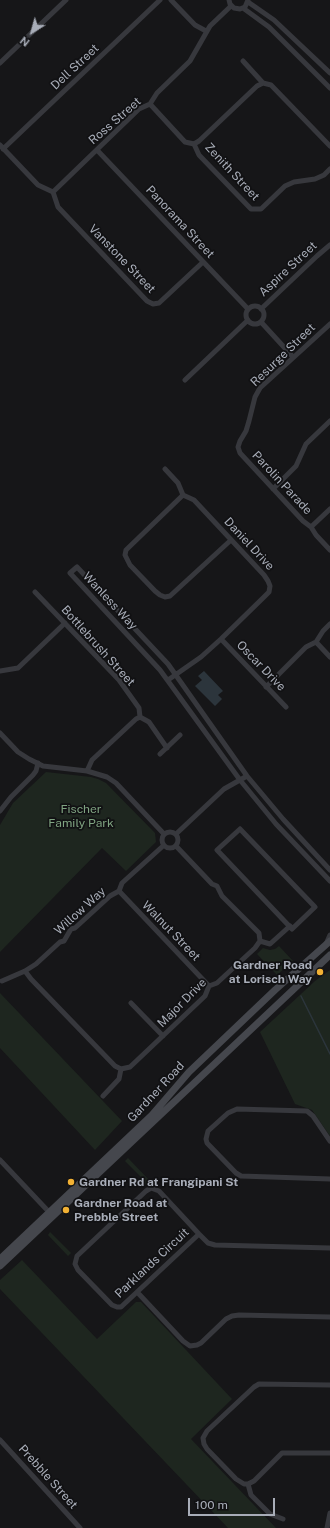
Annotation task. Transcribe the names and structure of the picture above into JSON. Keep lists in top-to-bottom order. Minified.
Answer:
{"streets":{"street":["Dell Street","Ross Street","Zenith Street","Panorama Street","Vanstone Street","Aspire Street","Resurge Street","Parolin Parade","Daniel Drive","Wanless Way","Bottlebrush Street","Oscar Drive","Willow Way","Walnut Street","Major Drive","Gardner Road","Parklands Circuit","Prebble Street"]},"crossings":[["Ross Street","Zenith Street"],["Ross Street","Panorama Street"],["Ross Street","Vanstone Street"],["Panorama Street","Vanstone Street"],["Panorama Street","Aspire Street"],["Resurge Street","Parolin Parade"],["Daniel Drive","Wanless Way"],["Daniel Drive","Oscar Drive"],["Willow Way","Walnut Street"],["Walnut Street","Major Drive"]],"parks":["Fischer Family Park"],"places":["Gardner Road at Lorisch Way","Gardner Rd at Frangipani St","Gardner Road at Prebble Street"],"scale_bar":"100 m","north":"bottom left"}
